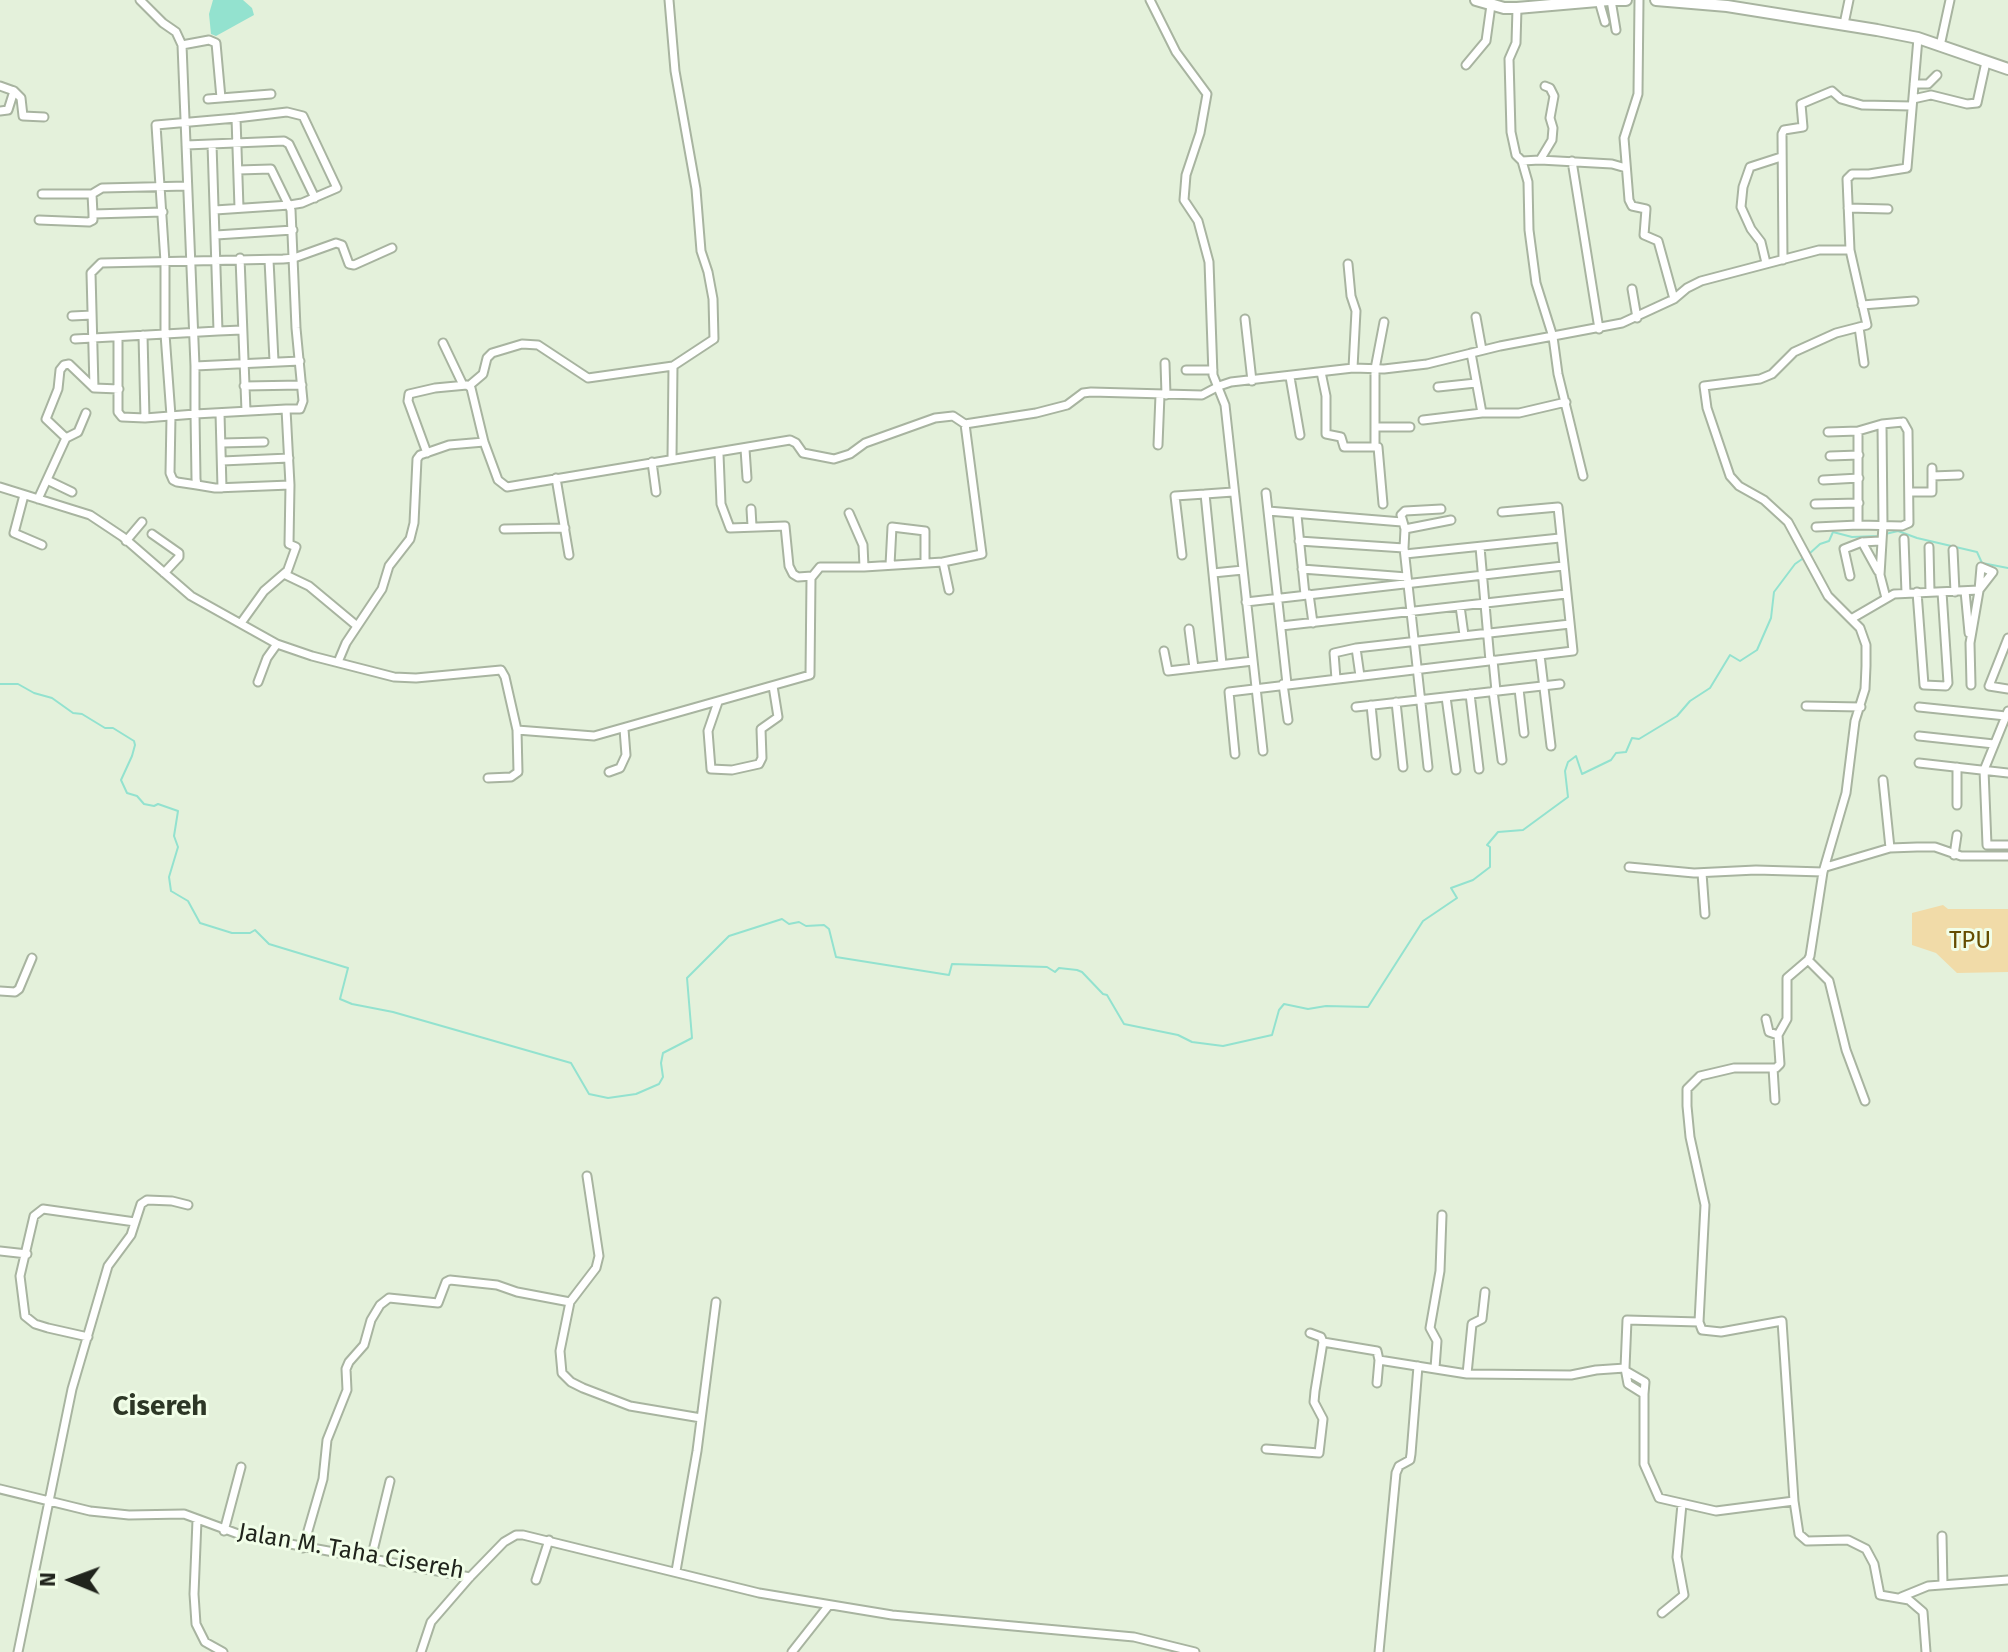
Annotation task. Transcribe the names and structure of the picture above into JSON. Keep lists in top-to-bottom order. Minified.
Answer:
{"streets":{"street":["Jalan M. Taha Cisereh"]},"districts":["Cisereh"],"parks":["TPU"],"north":"left"}
